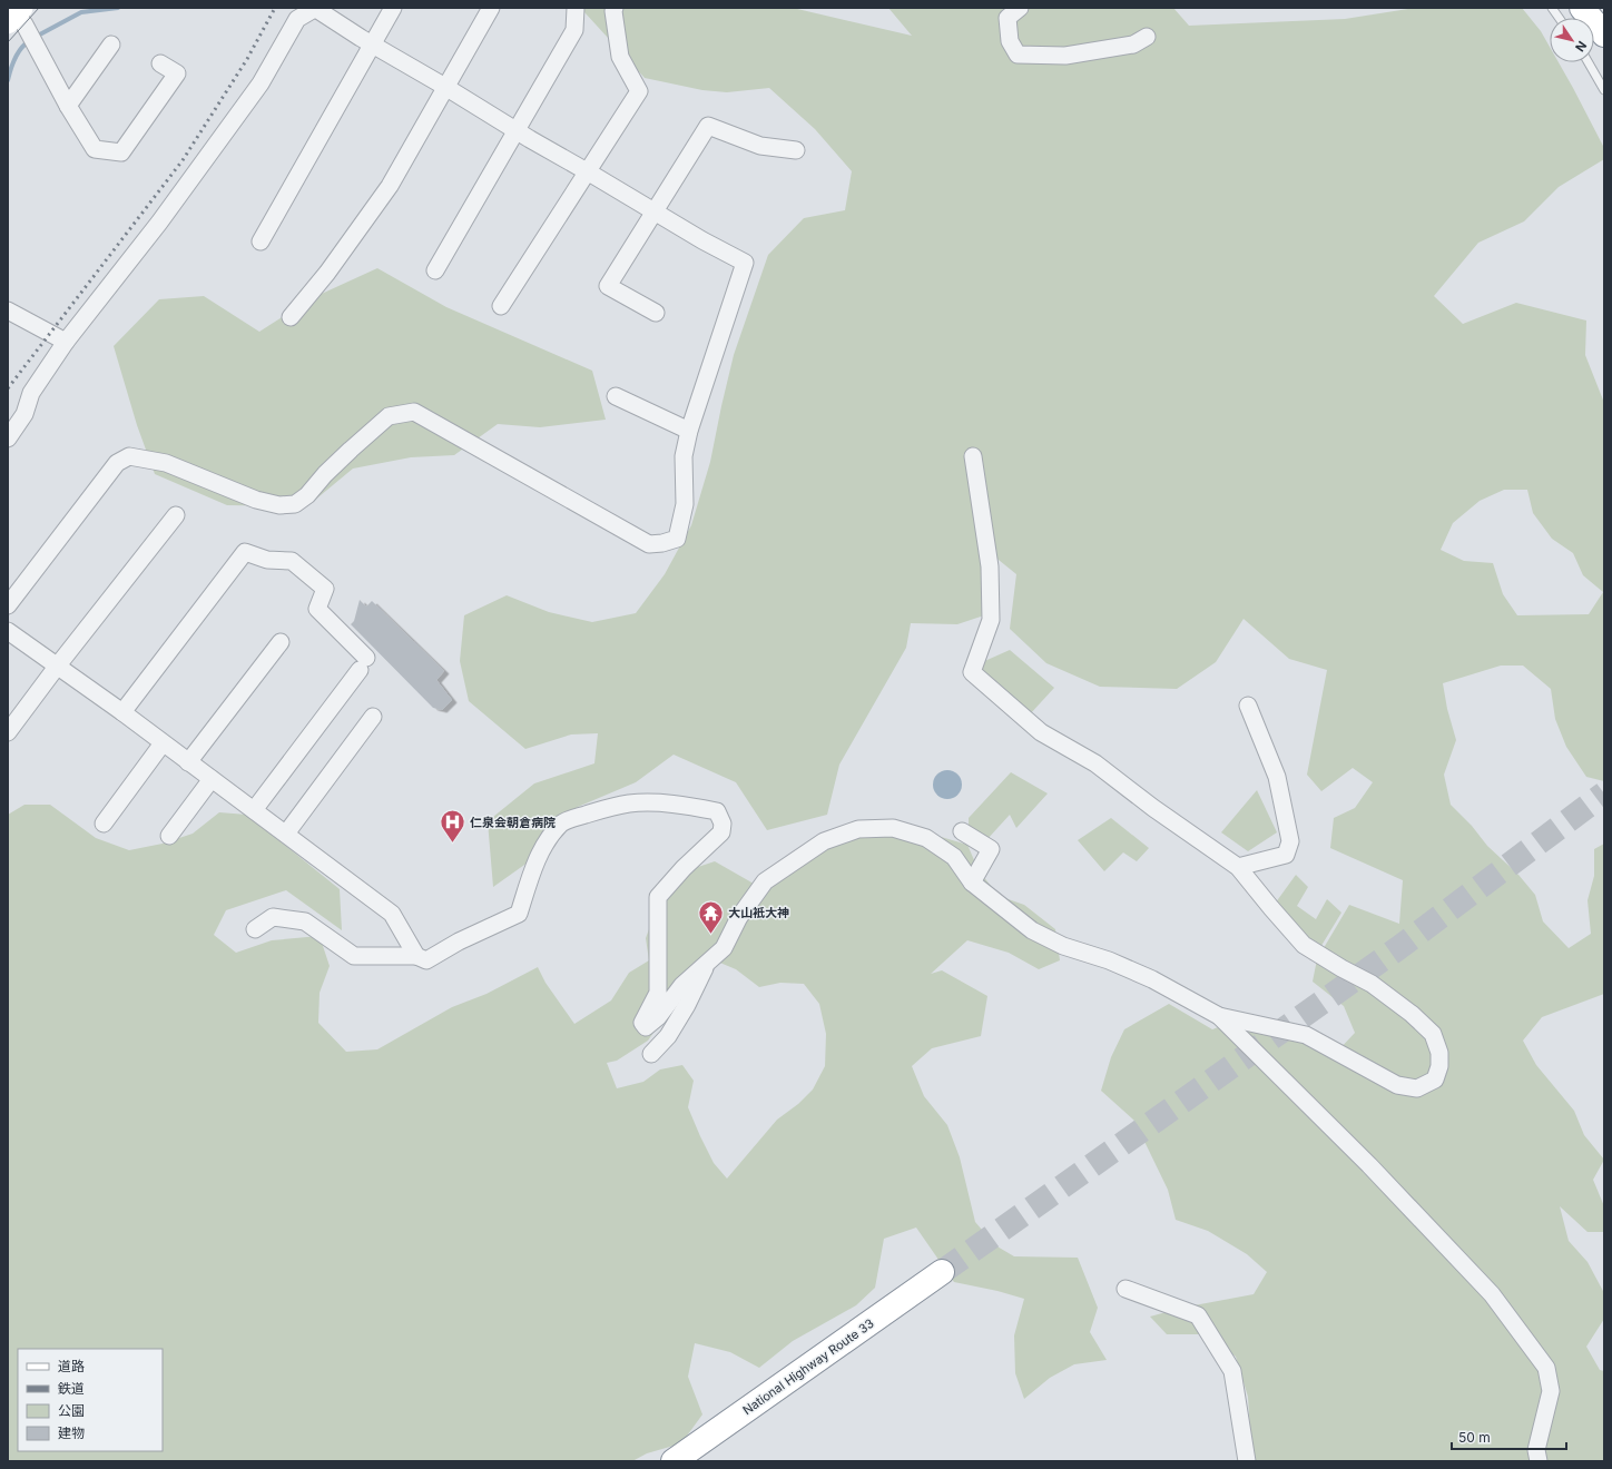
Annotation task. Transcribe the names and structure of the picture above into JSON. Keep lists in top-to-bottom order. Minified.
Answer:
{"streets":{"highway":["National Highway Route 33"]},"places":{"hospital":["仁泉会朝倉病院"],"temple":["大山衹大神"]},"legend":["道路","鉄道","公園","建物"],"scale_bar":"50 m","north":"bottom right"}
